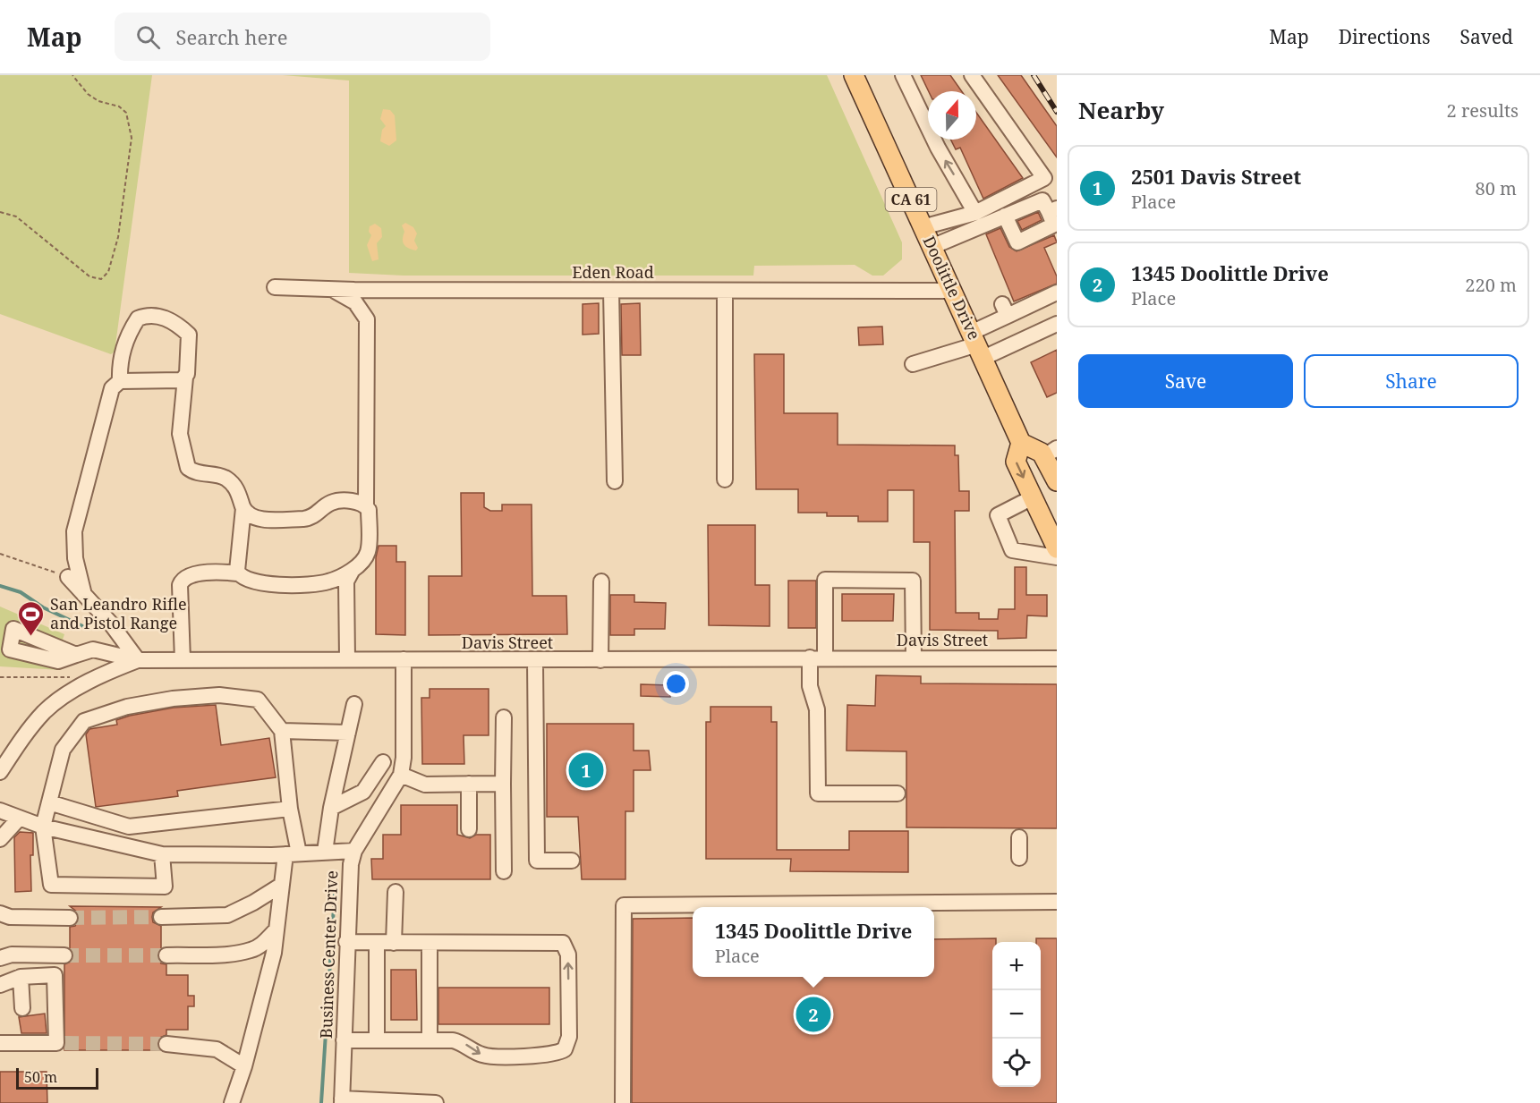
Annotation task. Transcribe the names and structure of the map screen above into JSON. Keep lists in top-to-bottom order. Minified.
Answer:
{"streets":{"main road":["CA 61","Doolittle Drive"],"street":["Eden Road","Davis Street","Business Center Drive"]},"crossings":[["Eden Road","Doolittle Drive"],["Davis Street","Business Center Drive"]],"places":{"sports":["San Leandro Rifle and Pistol Range"]},"scale_bar":"50 m","north":"top","page":{"header":"Map","search":"Search here","nav":["Map","Directions","Saved"],"heading":["Nearby","2 results"],"list":[{"mark":"1","name":"2501 Davis Street","note":"Place","value":"80 m"},{"mark":"2","name":"1345 Doolittle Drive","note":"Place","value":"220 m"}],"buttons":["Save","Share"],"pins":["1","2"],"popup":["1345 Doolittle Drive","Place"],"map_buttons":["+","−"],"scale":"50 m"}}
